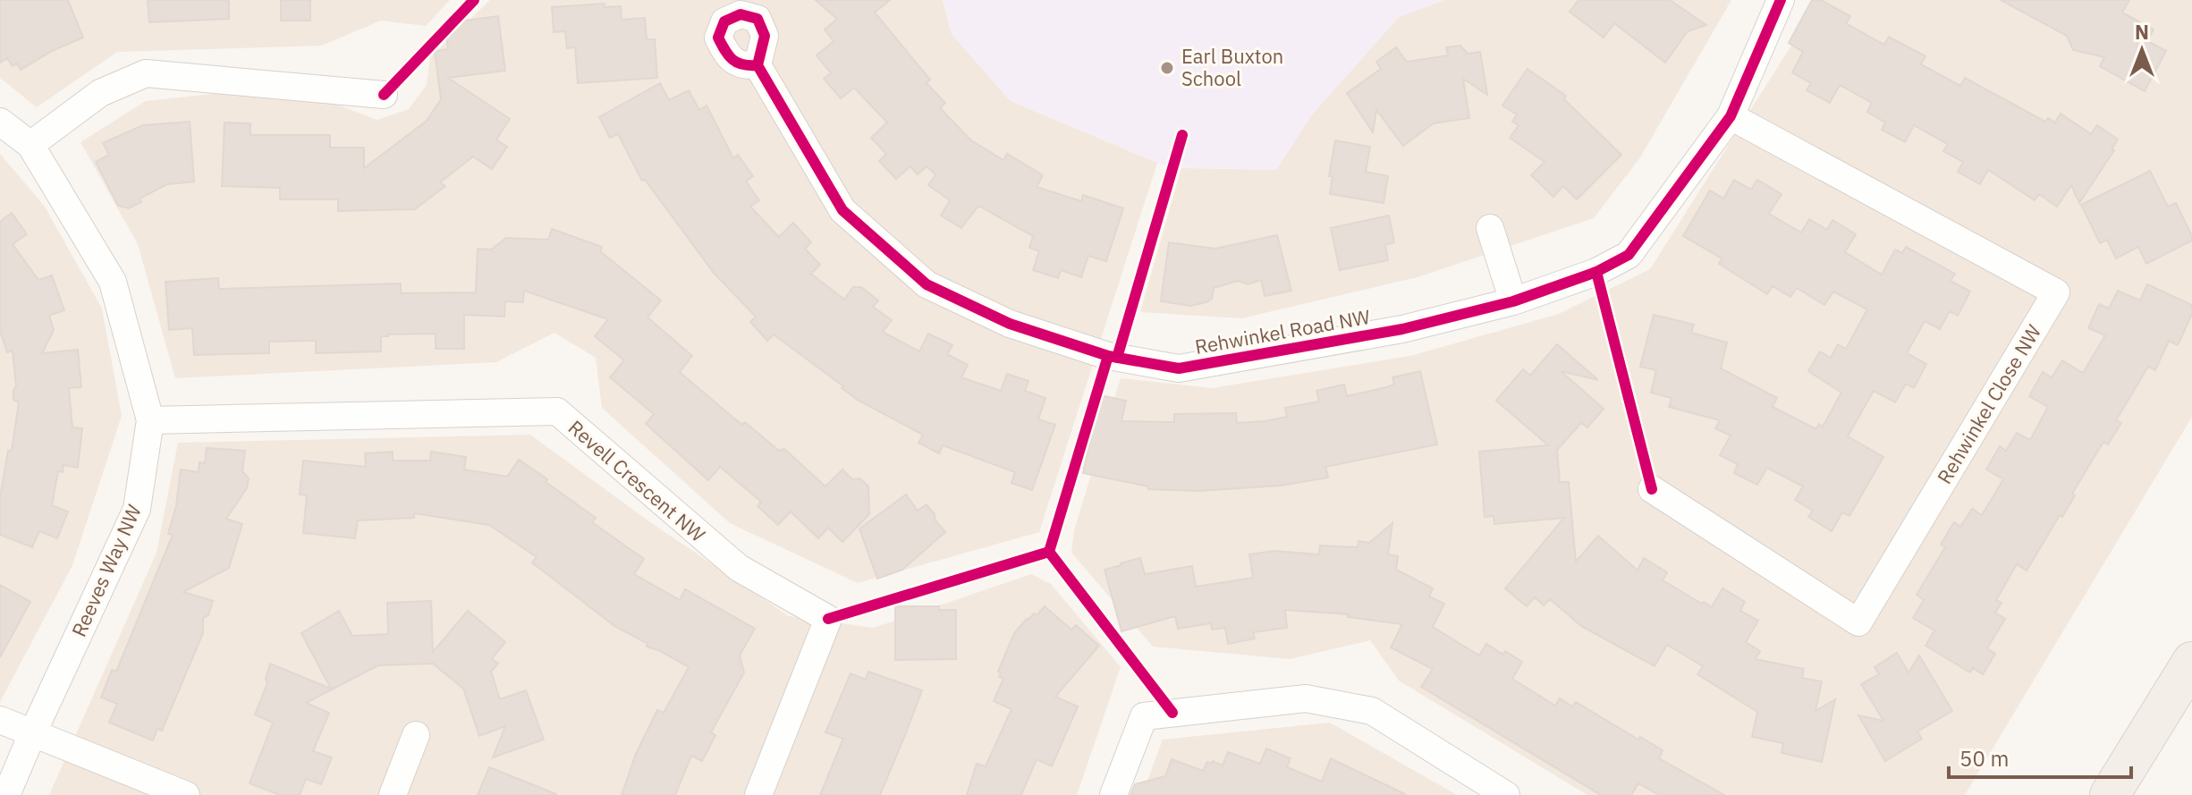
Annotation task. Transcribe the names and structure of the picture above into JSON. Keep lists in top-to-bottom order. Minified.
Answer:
{"streets":{"street":["Rehwinkel Road NW","Rehwinkel Close NW","Revell Crescent NW","Reeves Way NW"]},"crossings":[["Rehwinkel Road NW","Rehwinkel Close NW"],["Revell Crescent NW","Reeves Way NW"]],"places":["Earl Buxton School"],"scale_bar":"50 m","north":"top"}
